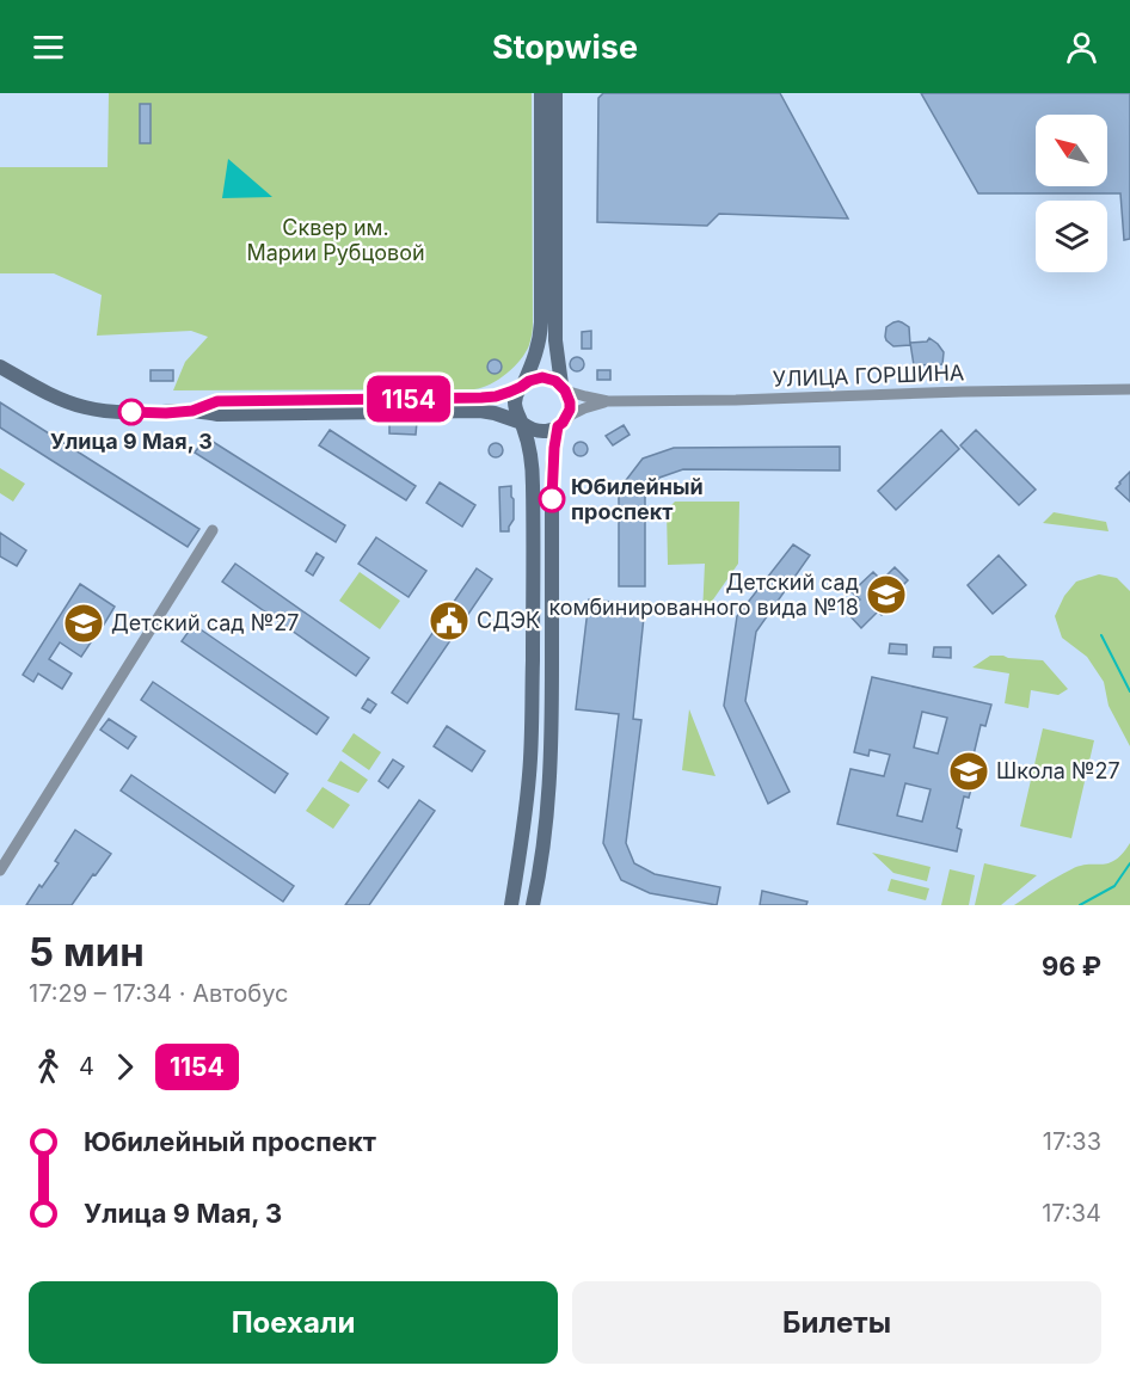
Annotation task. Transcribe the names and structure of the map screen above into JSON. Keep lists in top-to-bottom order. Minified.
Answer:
{"streets":{"street":["УЛИЦА ГОРШИНА"]},"parks":["Сквер им. Марии Рубцовой"],"places":{"other":["Улица 9 Мая, 3","Юбилейный проспект"],"school or university":["Детский сад комбинированного вида №18","Детский сад №27","Школа №27"],"public building":["СДЭК"]},"lines":["bus line 1154"],"north":"top left","page":{"header":"Stopwise","on_map":"1154","heading":["5 мин","17:29 – 17:34 · Автобус","96 ₽"],"legs":["4","1154"],"list":[{"name":"Юбилейный проспект","value":"17:33"},{"name":"Улица 9 Мая, 3","value":"17:34"}],"buttons":["Поехали","Билеты"]}}
